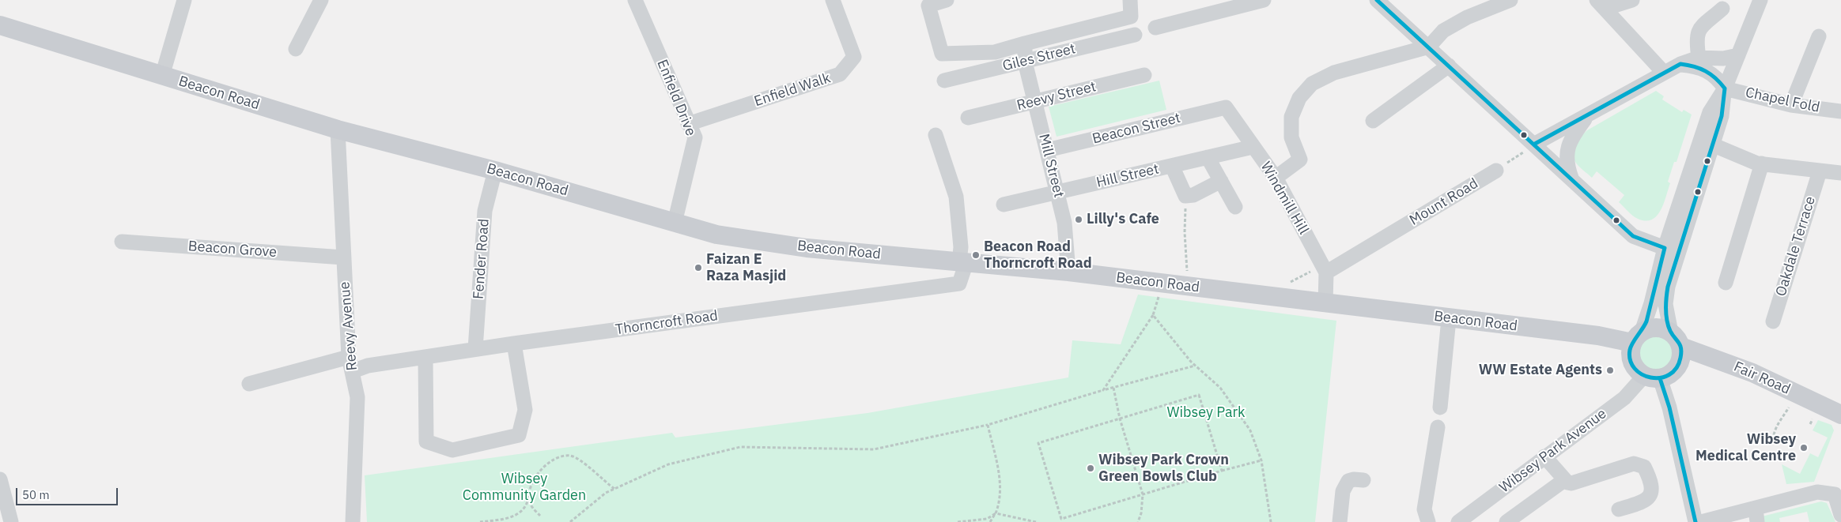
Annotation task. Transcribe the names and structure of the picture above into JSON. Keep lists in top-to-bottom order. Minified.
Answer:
{"streets":{"main road":["Beacon Road","Fair Road"],"street":["Giles Street","Enfield Walk","Reevy Street","Enfield Drive","Chapel Fold","Beacon Street","Mill Street","Hill Street","Windmill Hill","Mount Road","Oakdale Terrace","Beacon Grove","Fender Road","Thorncroft Road","Reevy Avenue","Wibsey Park Avenue"]},"crossings":[["Giles Street","Mill Street"],["Enfield Walk","Enfield Drive"],["Beacon Road","Enfield Drive"],["Beacon Road","Mill Street"],["Beacon Road","Fender Road"],["Beacon Road","Thorncroft Road"],["Beacon Road","Reevy Avenue"],["Beacon Road","Fair Road"],["Beacon Road","Wibsey Park Avenue"],["Reevy Street","Mill Street"],["Beacon Street","Mill Street"],["Beacon Street","Windmill Hill"],["Mill Street","Hill Street"],["Hill Street","Windmill Hill"],["Windmill Hill","Mount Road"],["Beacon Grove","Reevy Avenue"],["Fender Road","Thorncroft Road"],["Thorncroft Road","Reevy Avenue"],["Fair Road","Wibsey Park Avenue"]],"parks":["Wibsey Park","Wibsey Community Garden"],"places":["Lilly's Cafe","Beacon Road Thorncroft Road","Faizan E Raza Masjid","WW Estate Agents","Wibsey Medical Centre","Wibsey Park Crown Green Bowls Club"],"scale_bar":"50 m"}
